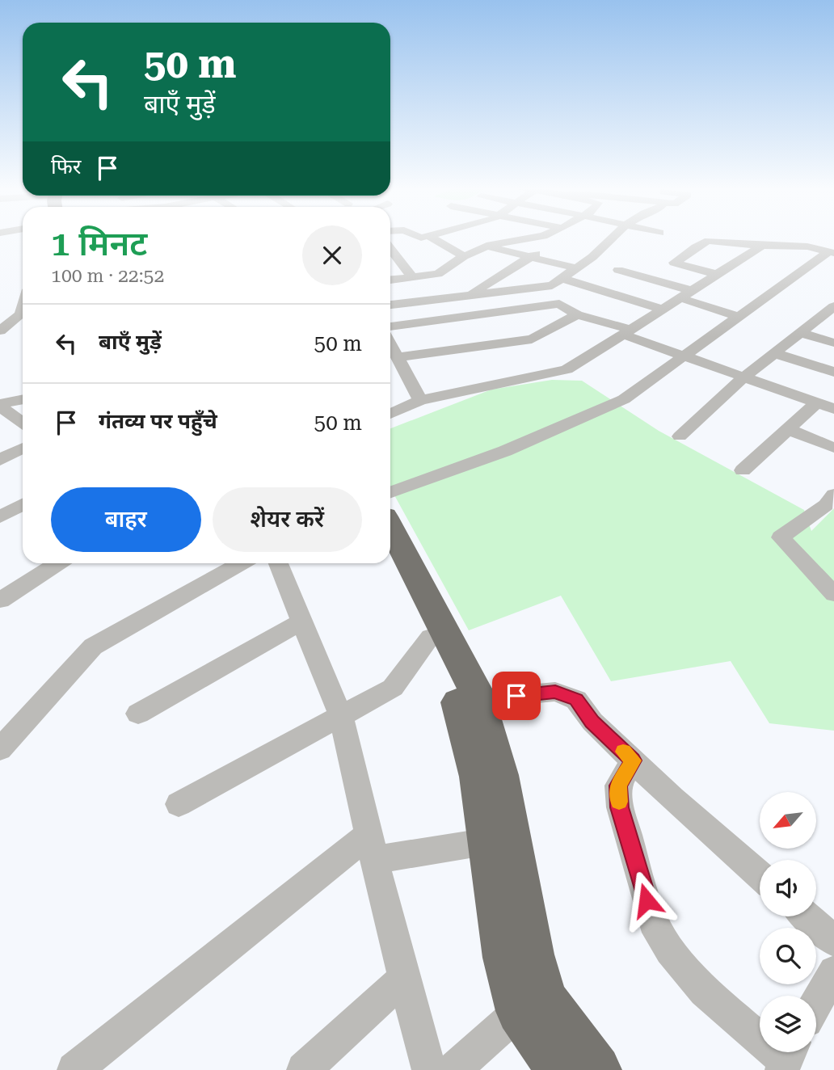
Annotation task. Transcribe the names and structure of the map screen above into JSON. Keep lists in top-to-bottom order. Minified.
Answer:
{"north":"bottom left","page":{"turn":["50 m","बाएँ मुड़ें"],"then":"फिर","heading":["1 मिनट","100 m · 22:52"],"list":[{"name":"बाएँ मुड़ें","value":"50 m"},{"name":"गंतव्य पर पहुँचे","value":"50 m"}],"buttons":["बाहर","शेयर करें"]}}
